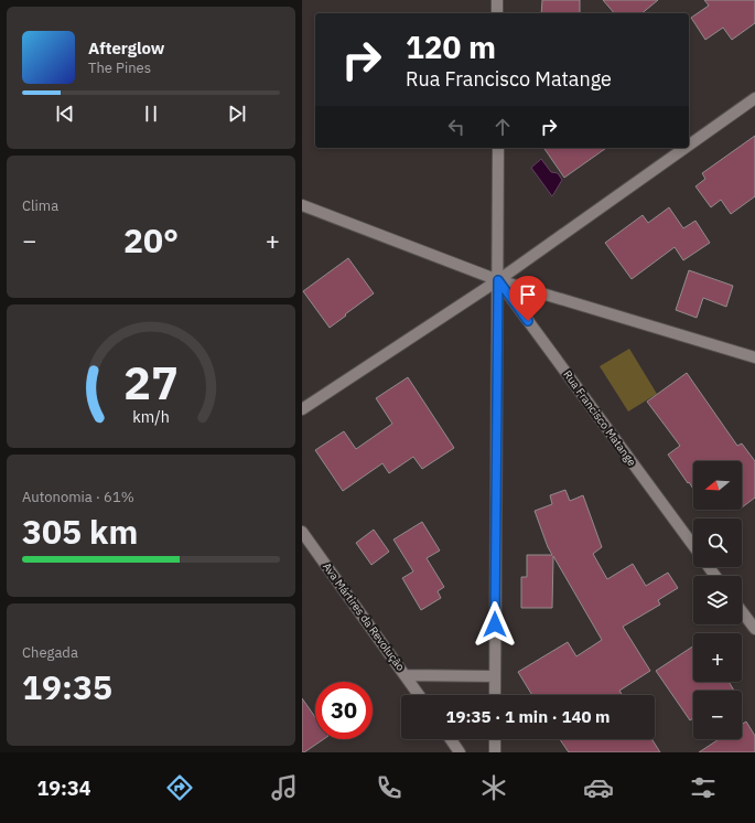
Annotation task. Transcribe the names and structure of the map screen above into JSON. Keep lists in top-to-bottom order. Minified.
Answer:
{"streets":{"street":["Rua Francisco Matange","Ava Mártires da Revolução"]},"north":"left","page":{"turn":["120 m","Rua Francisco Matange"],"song":["Afterglow","The Pines"],"tile":["Clima",["Autonomia · 61%","305 km"],["Chegada","19:35"]],"heat":["−","20°","+"],"map_buttons":["+","−"],"limit":"30","trip":"19:35 · 1 min · 140 m","tabs":"19:34","gauge":["27","km/h"]}}
